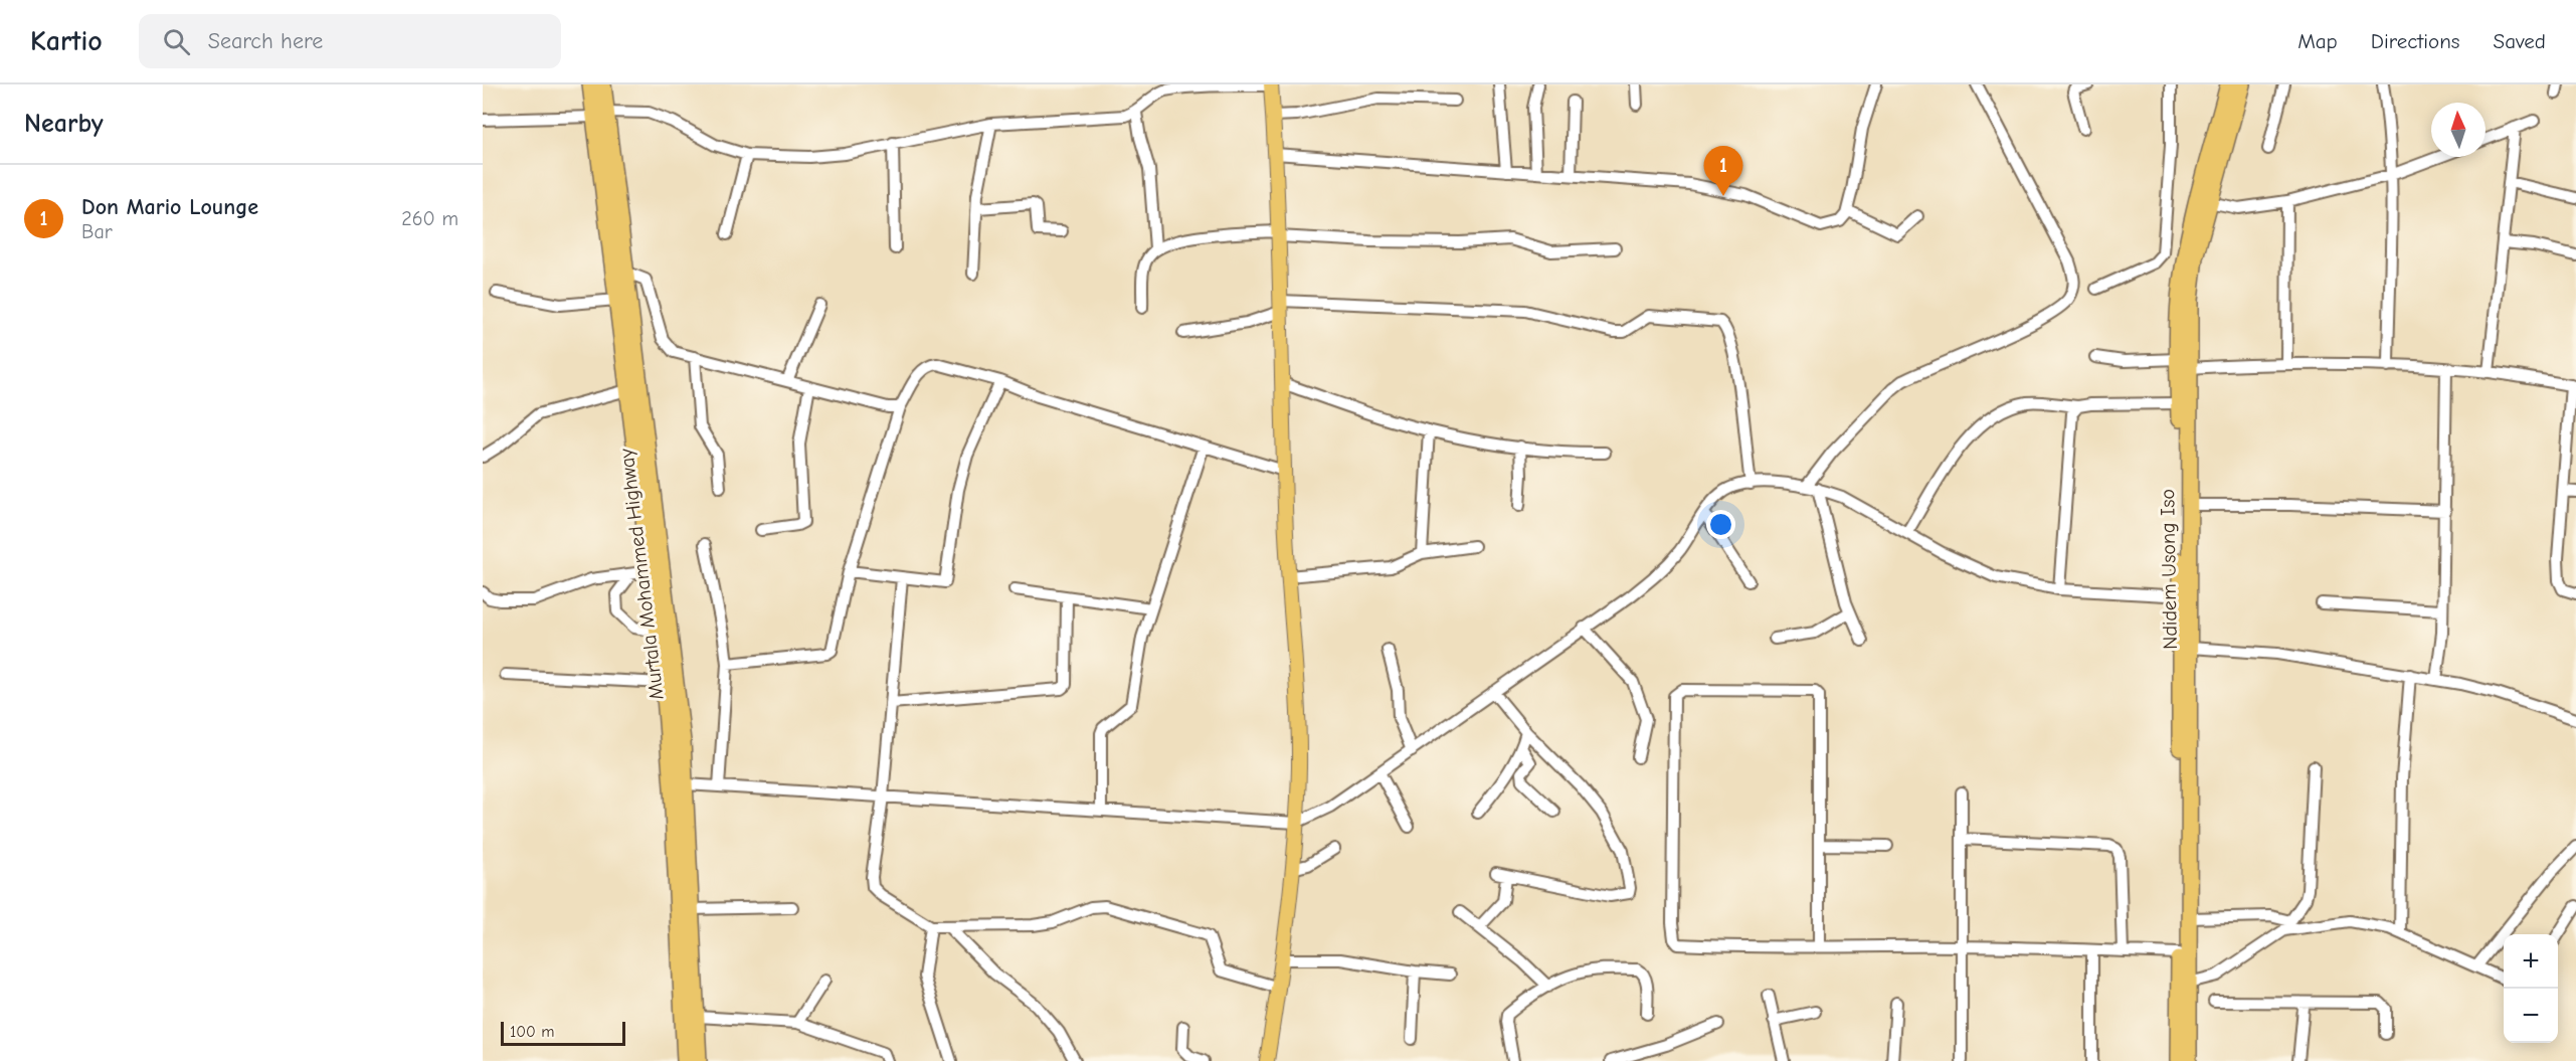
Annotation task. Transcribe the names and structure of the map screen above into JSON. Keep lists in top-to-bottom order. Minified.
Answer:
{"streets":{"highway":["Ndidem Usong Iso","Murtala Mohammed Highway"]},"scale_bar":"100 m","north":"top","page":{"header":"Kartio","search":"Search here","nav":["Map","Directions","Saved"],"heading":"Nearby","pins":"1","list":[{"mark":"1","name":"Don Mario Lounge","note":"Bar","value":"260 m"}],"map_buttons":["+","−"],"scale":"100 m"}}
